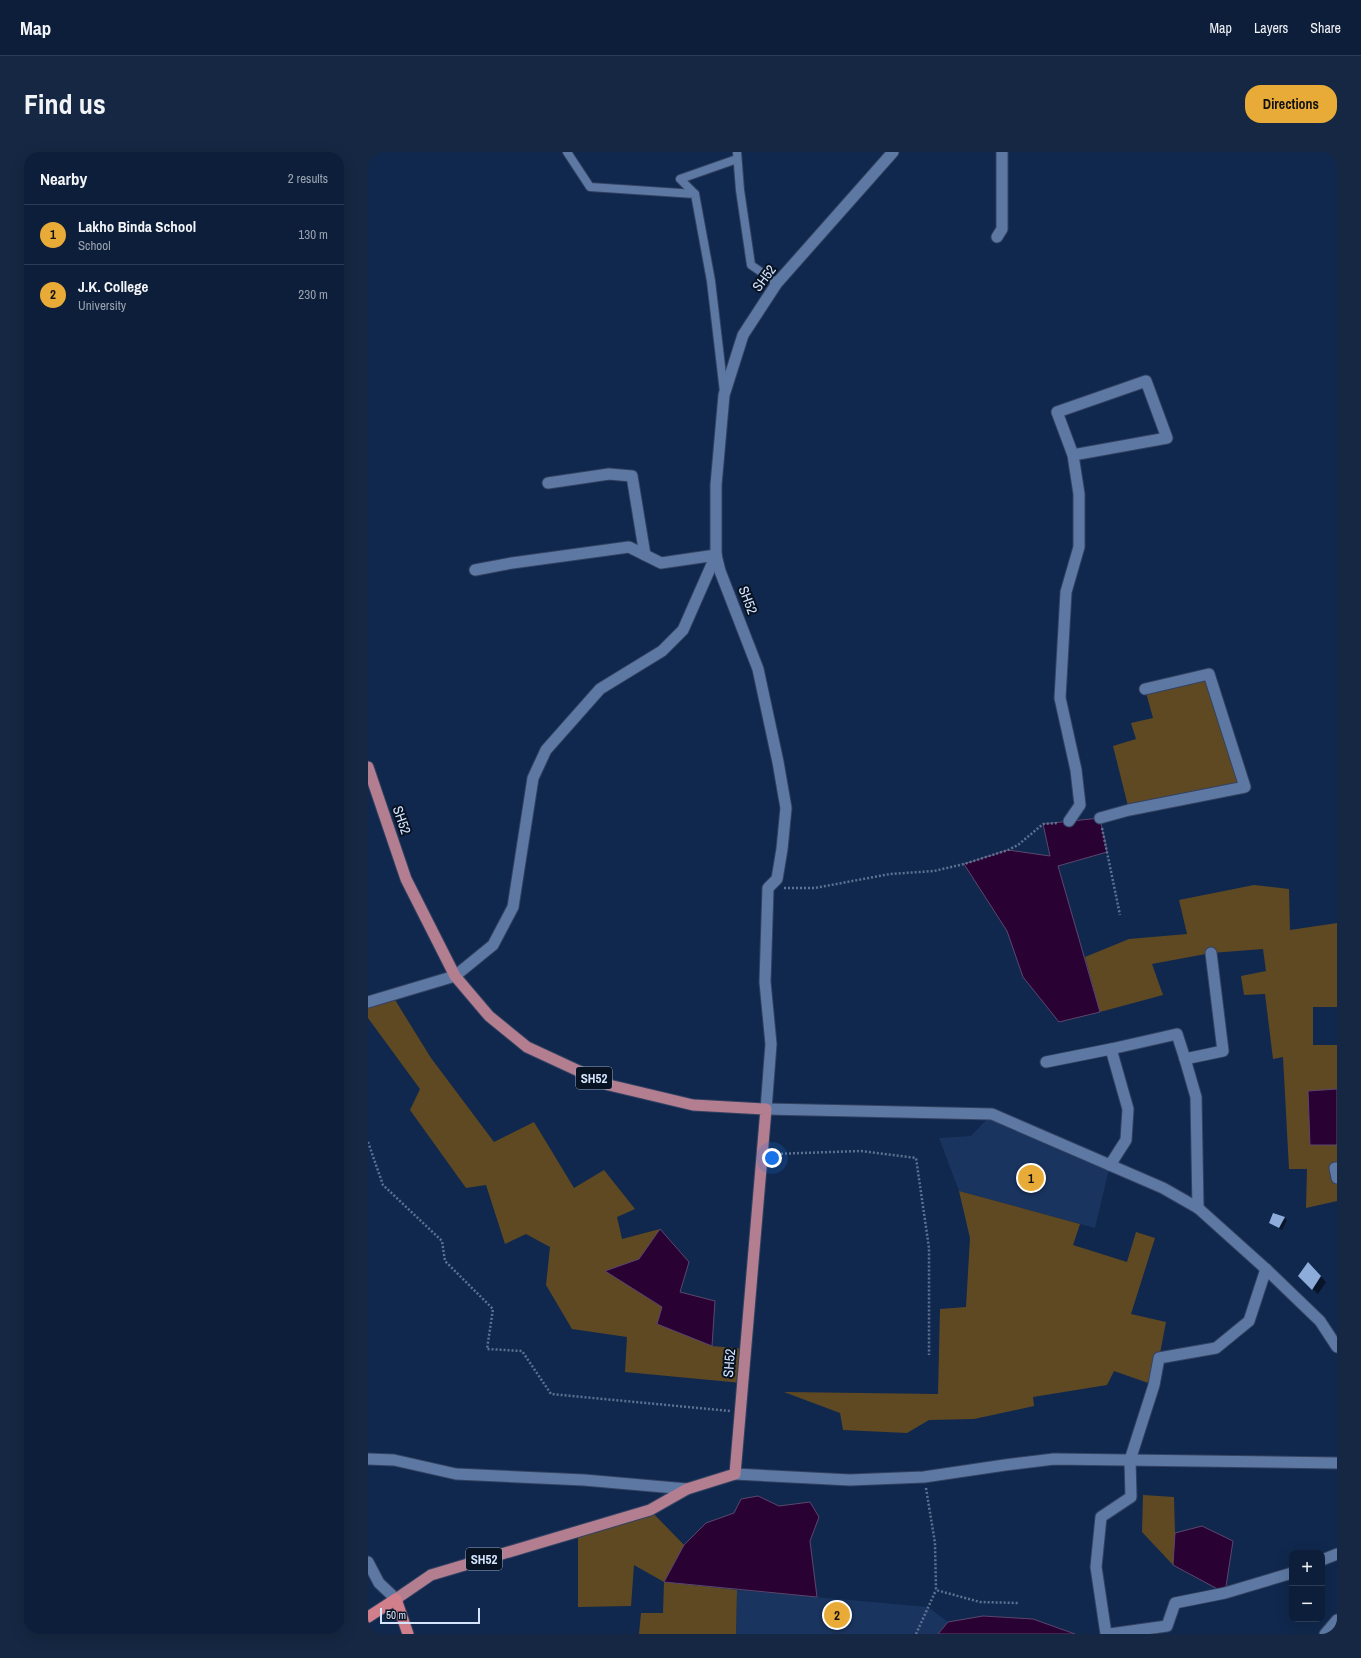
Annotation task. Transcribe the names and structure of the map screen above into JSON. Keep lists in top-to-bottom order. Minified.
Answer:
{"streets":{"main road":["SH52"]},"scale_bar":"50 m","page":{"header":"Map","nav":["Map","Layers","Share"],"title":"Find us","buttons":"Directions","heading":["Nearby","2 results"],"list":[{"mark":"1","name":"Lakho Binda School","note":"School","value":"130 m"},{"mark":"2","name":"J.K. College","note":"University","value":"230 m"}],"pins":["1","2"],"map_buttons":["+","−"],"scale":"50 m"}}
